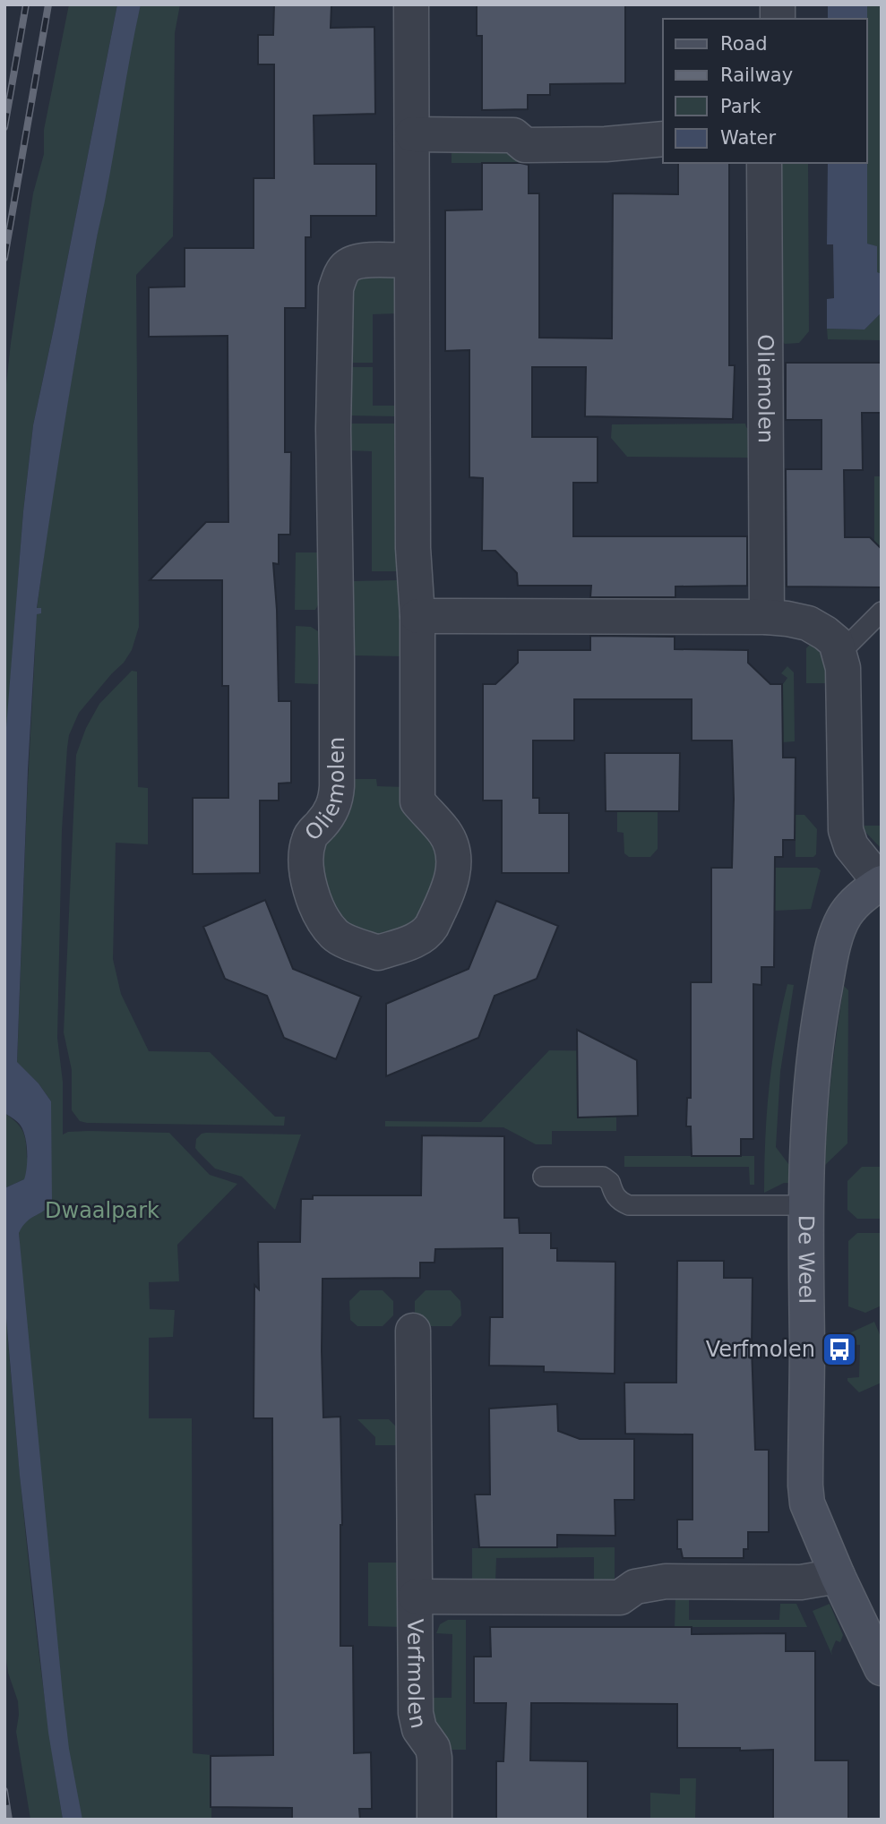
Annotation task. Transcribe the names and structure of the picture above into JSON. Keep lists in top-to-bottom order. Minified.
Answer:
{"streets":{"street":["Oliemolen","De Weel","Verfmolen"]},"crossings":[["De Weel","Verfmolen"]],"parks":["Dwaalpark"],"places":{"bus stop":["Verfmolen"]},"legend":["Road","Railway","Park","Water"]}
